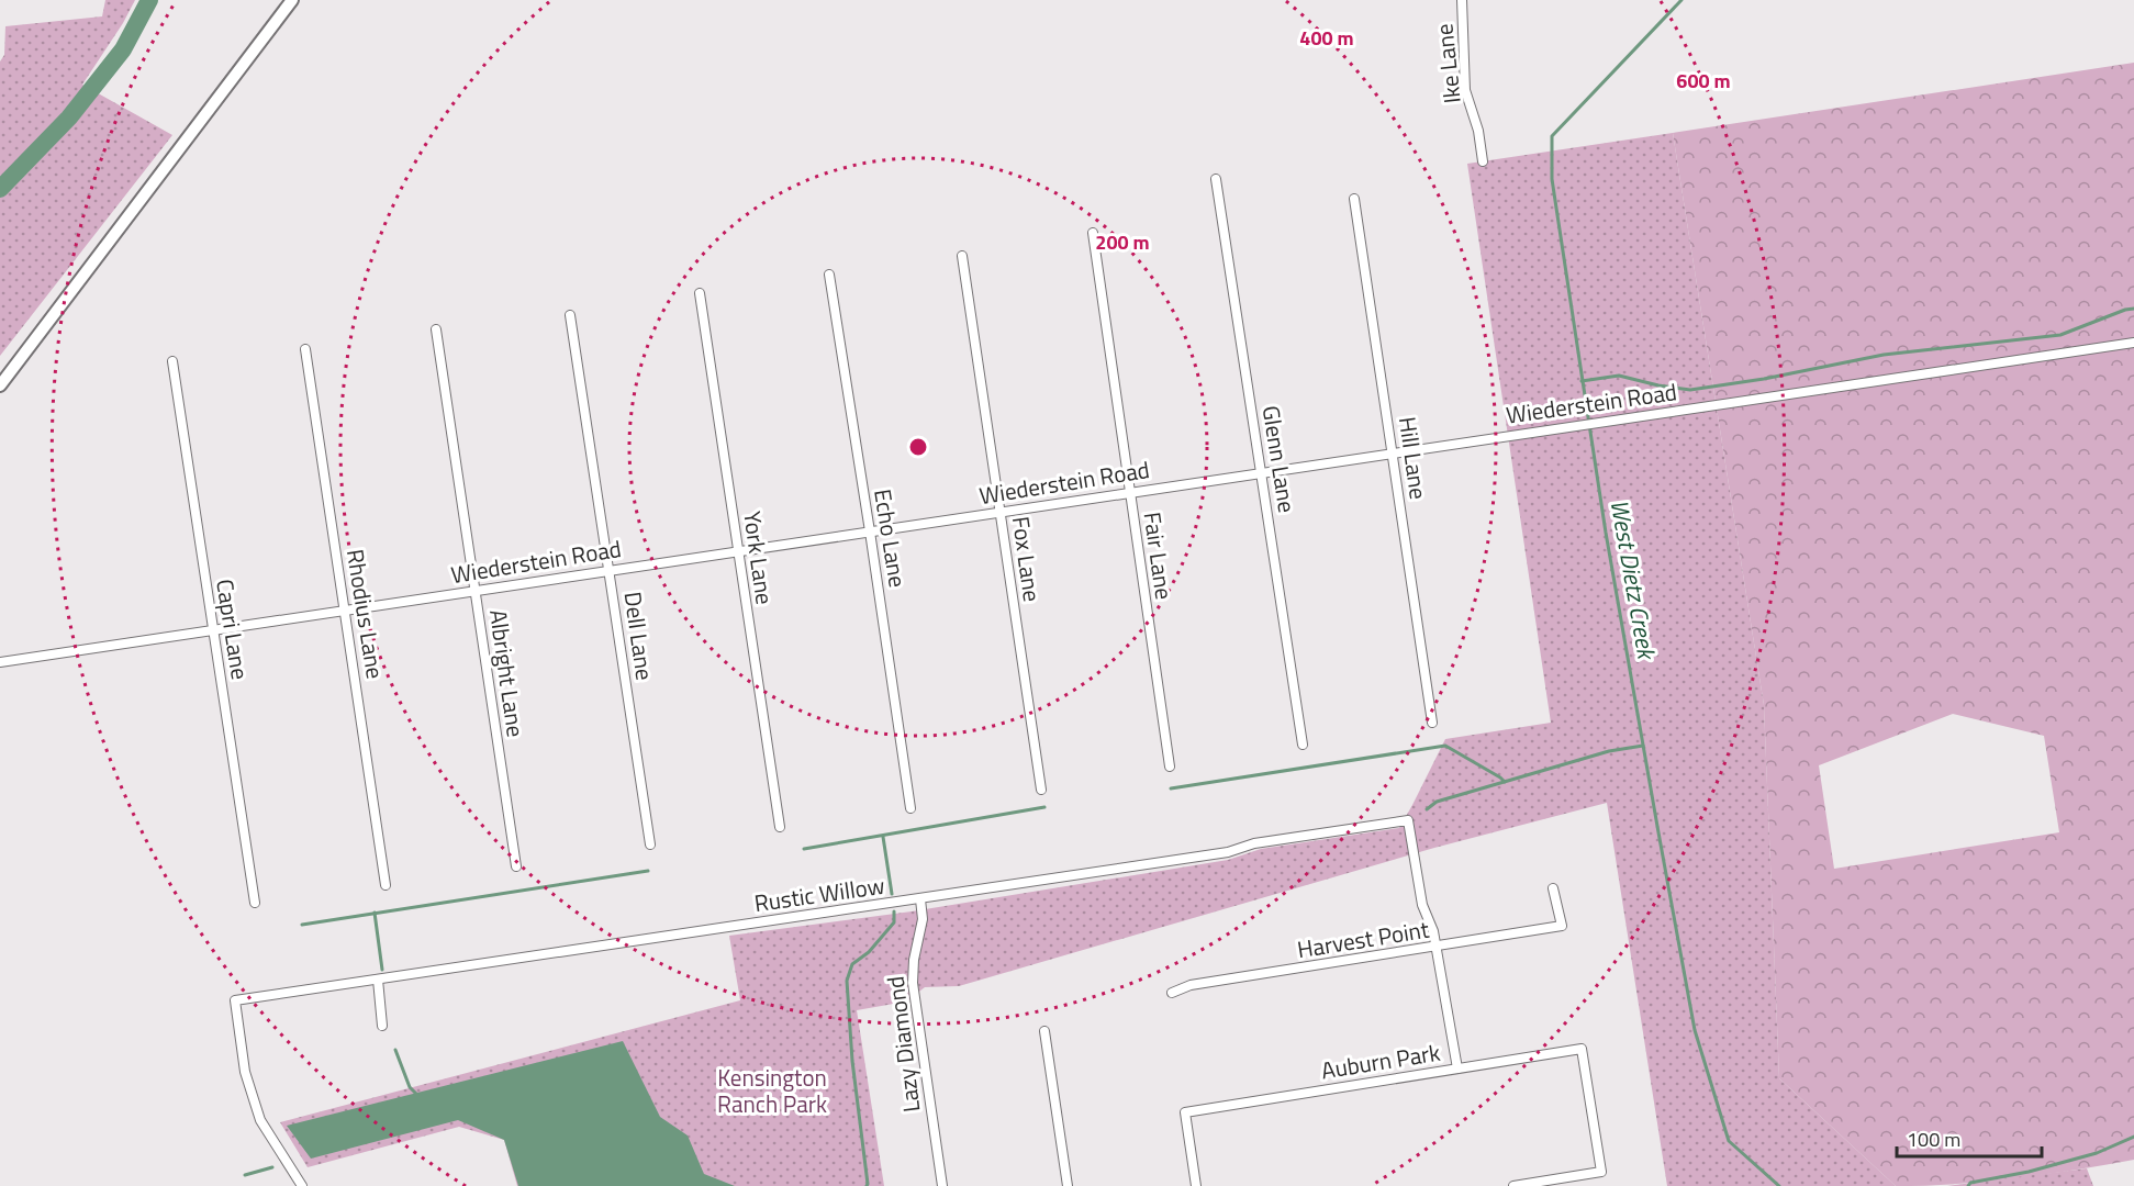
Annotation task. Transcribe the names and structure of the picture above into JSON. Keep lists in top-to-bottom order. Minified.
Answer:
{"streets":{"street":["Ike Lane","Wiederstein Road","Hill Lane","Glenn Lane","Echo Lane","Fair Lane","York Lane","Fox Lane","Rhodius Lane","Capri Lane","Dell Lane","Albright Lane","Rustic Willow","Harvest Point","Lazy Diamond","Auburn Park"]},"crossings":[["Wiederstein Road","Hill Lane"],["Wiederstein Road","Glenn Lane"],["Wiederstein Road","Echo Lane"],["Wiederstein Road","Fair Lane"],["Wiederstein Road","York Lane"],["Wiederstein Road","Fox Lane"],["Wiederstein Road","Rhodius Lane"],["Wiederstein Road","Capri Lane"],["Wiederstein Road","Dell Lane"],["Wiederstein Road","Albright Lane"],["Rustic Willow","Harvest Point"],["Rustic Willow","Lazy Diamond"]],"water":["West Dietz Creek"],"parks":["Kensington Ranch Park"],"scale_bar":"100 m","rings":["400 m","600 m","200 m"]}
